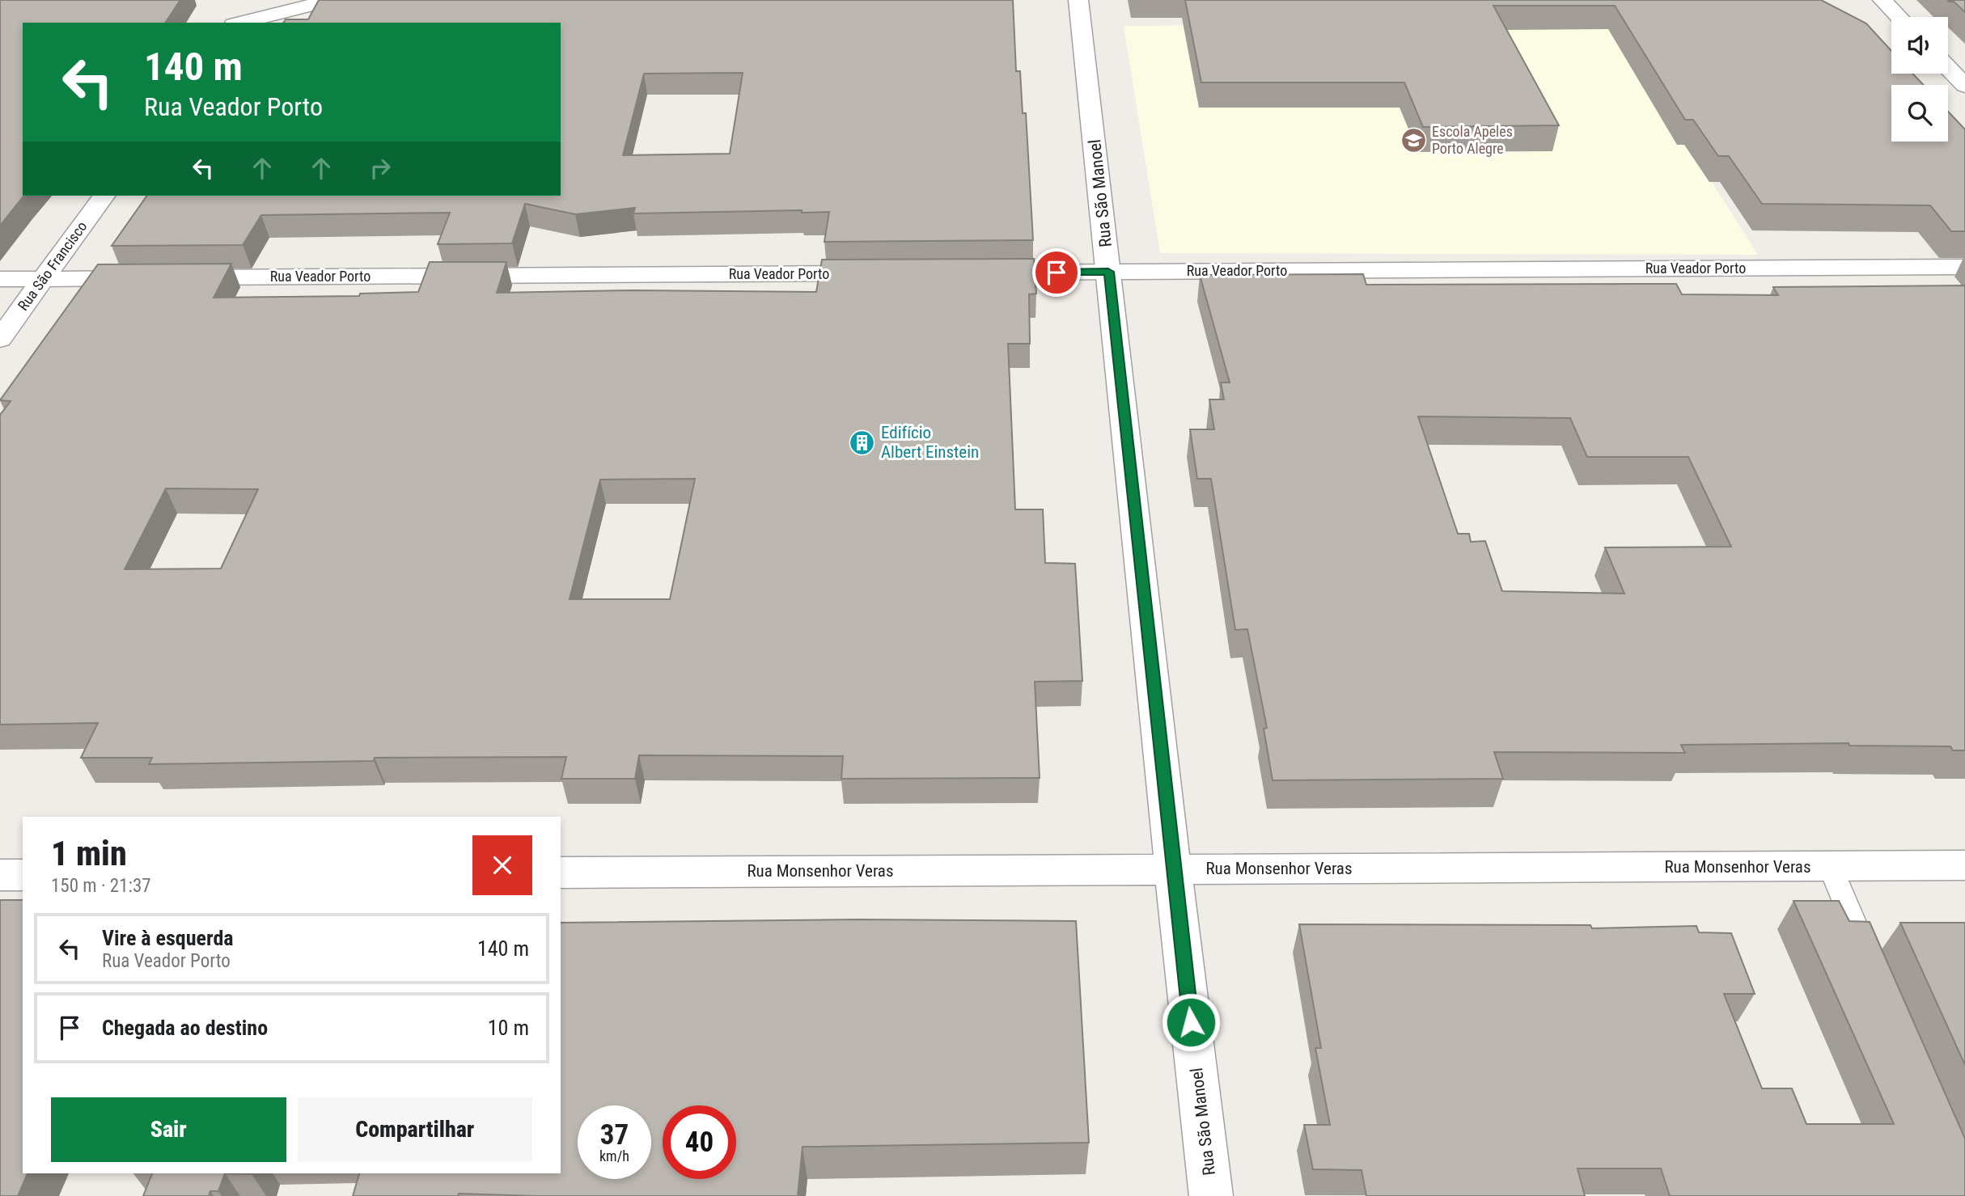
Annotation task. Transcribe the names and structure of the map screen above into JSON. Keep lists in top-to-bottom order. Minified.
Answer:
{"streets":{"street":["Rua São Manoel","Rua São Francisco","Rua Veador Porto","Rua Monsenhor Veras"]},"crossings":[["Rua São Manoel","Rua Veador Porto"],["Rua São Manoel","Rua Monsenhor Veras"],["Rua São Francisco","Rua Veador Porto"]],"places":{"school or university":["Escola Apeles Porto Alegre"],"building":["Edifício Albert Einstein"]},"page":{"turn":["140 m","Rua Veador Porto"],"heading":["1 min","150 m · 21:37"],"list":[{"name":"Vire à esquerda","note":"Rua Veador Porto","value":"140 m"},{"name":"Chegada ao destino","value":"10 m"}],"buttons":["Sair","Compartilhar"],"speed":"37 km/h","limit":"40"}}
